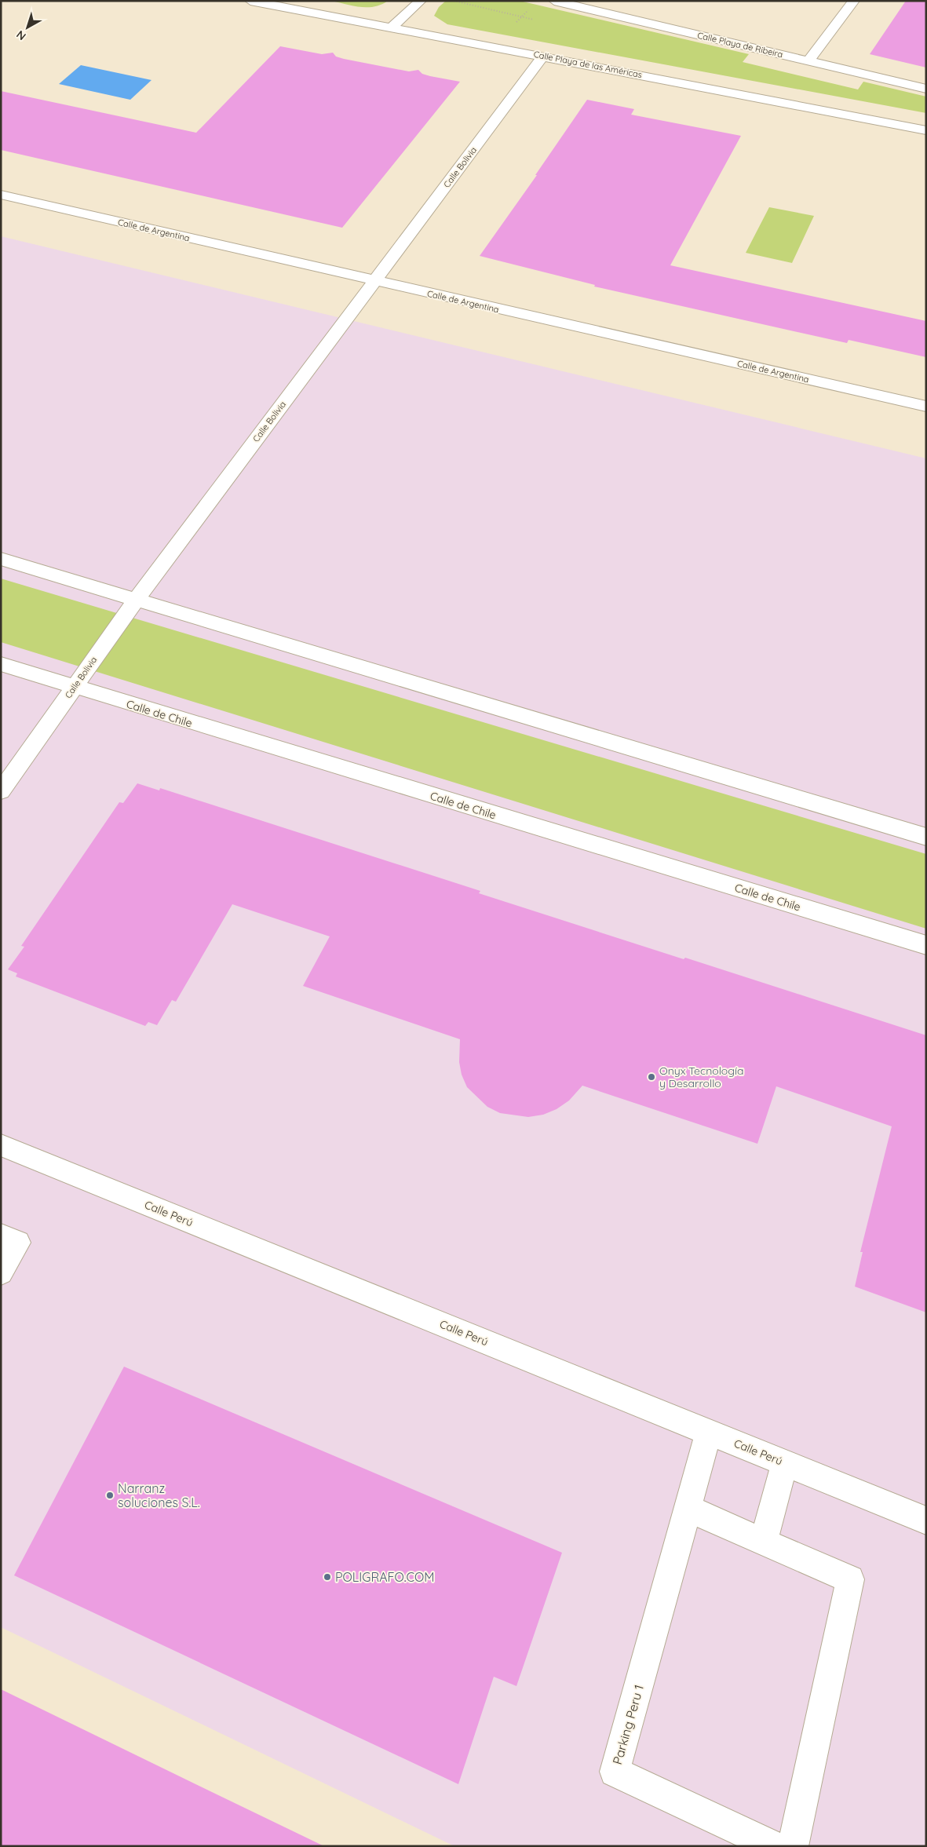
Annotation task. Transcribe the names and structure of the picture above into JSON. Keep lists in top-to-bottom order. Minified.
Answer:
{"streets":{"street":["Calle Playa de Ribeira","Calle Playa de las Américas","Calle Bolivia","Calle de Argentina","Calle de Chile","Calle Perú","Parking Peru 1"]},"crossings":[["Calle Playa de las Américas","Calle Bolivia"],["Calle Bolivia","Calle de Argentina"],["Calle Bolivia","Calle de Chile"],["Calle Perú","Parking Peru 1"]],"places":["Onyx Tecnología y Desarrollo","Narranz soluciones S.L.","POLIGRAFO.COM"],"north":"bottom left"}
